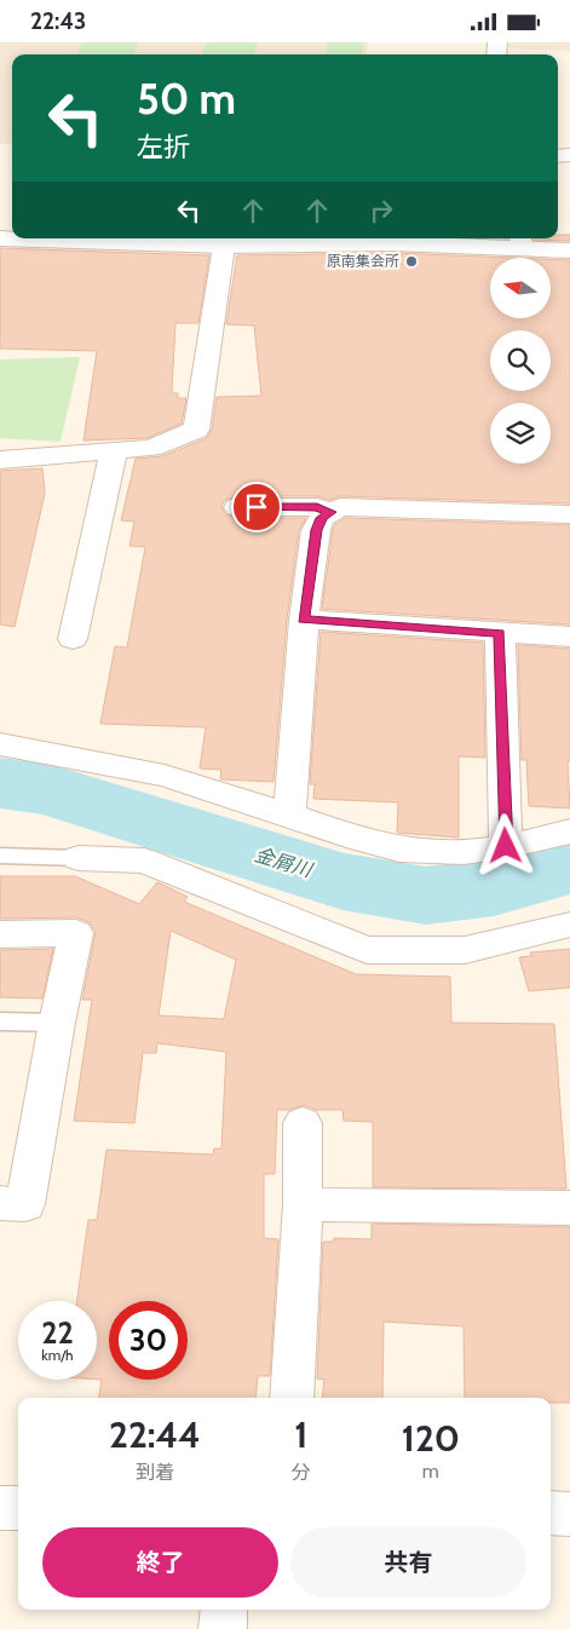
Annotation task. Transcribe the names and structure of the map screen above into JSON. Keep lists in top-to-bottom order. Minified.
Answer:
{"water":["金屑川"],"places":["原南集会所"],"north":"left","page":{"status":"22:43","turn":["50 m","左折"],"speed":"22 km/h","limit":"30","eta":["22:44","到着","1","分","120","m"],"buttons":["終了","共有"]}}
